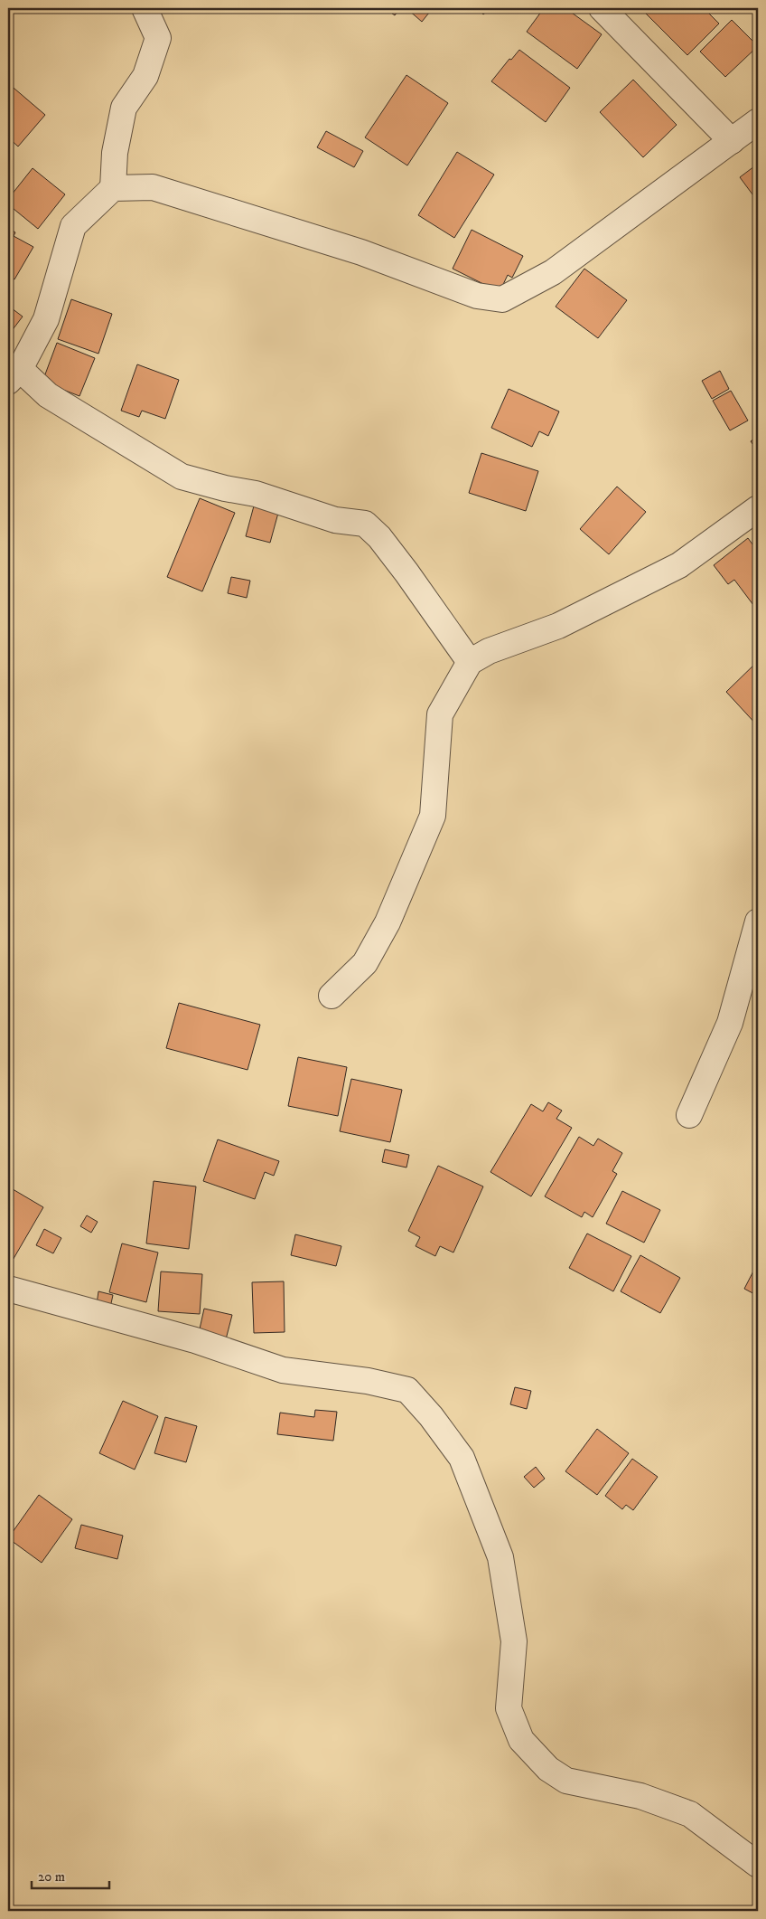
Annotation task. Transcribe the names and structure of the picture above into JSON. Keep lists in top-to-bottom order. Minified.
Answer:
{"scale_bar":"20 m"}
